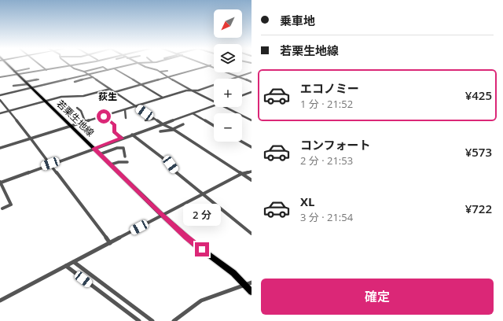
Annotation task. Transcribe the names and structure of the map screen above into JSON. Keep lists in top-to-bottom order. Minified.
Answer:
{"streets":{"main road":["若栗生地線"]},"districts":["荻生"],"north":"bottom left","page":{"banner":["乗車地","若栗生地線"],"map_buttons":["+","−"],"list":[{"name":"エコノミー","note":"1 分 · 21:52","value":"¥425"},{"name":"コンフォート","note":"2 分 · 21:53","value":"¥573"},{"name":"XL","note":"3 分 · 21:54","value":"¥722"}],"bubble":"2 分","buttons":"確定"}}
